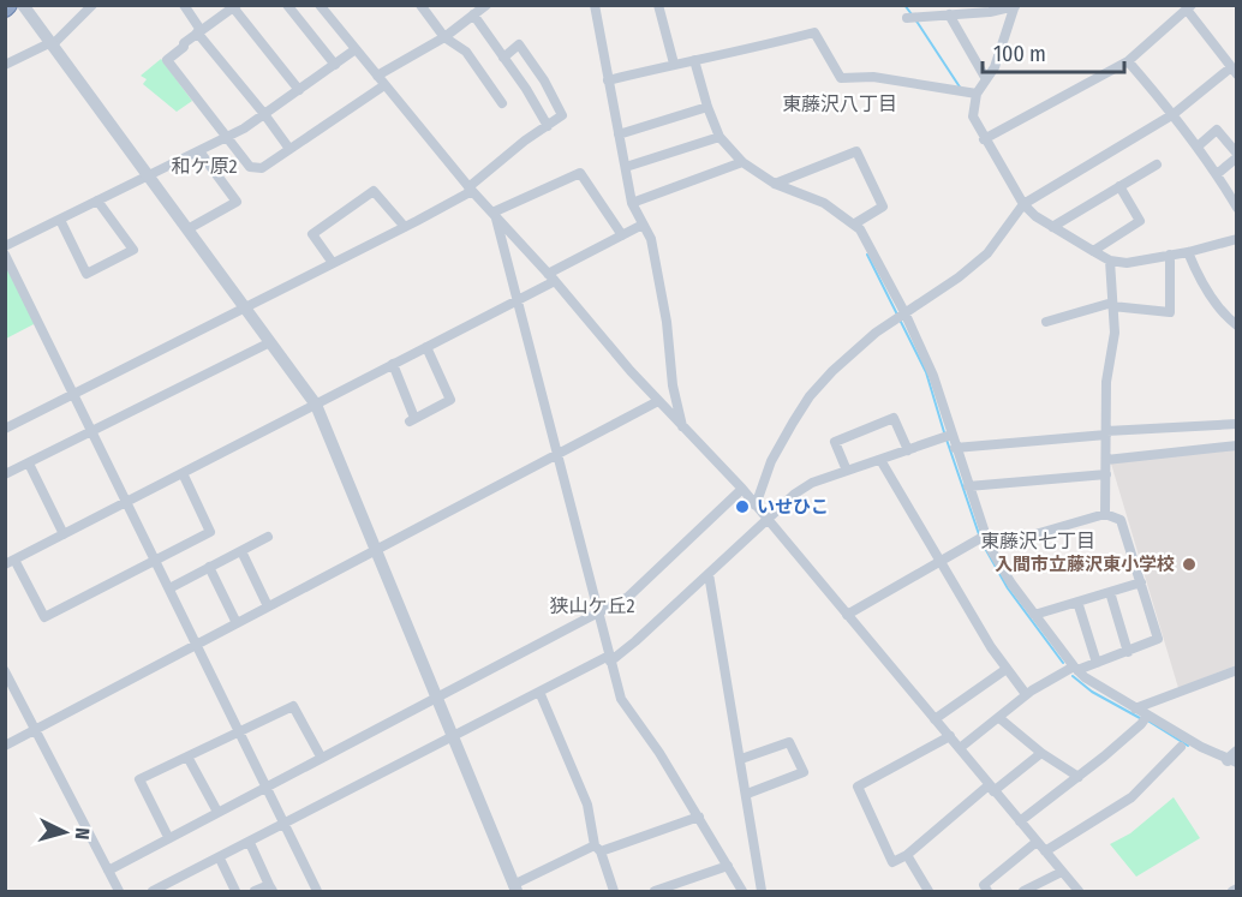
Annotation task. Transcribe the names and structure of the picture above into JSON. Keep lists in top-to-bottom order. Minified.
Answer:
{"districts":["東藤沢八丁目","和ケ原2","東藤沢七丁目","狭山ケ丘2"],"places":["いせひこ","入間市立藤沢東小学校"],"scale_bar":"100 m","north":"right"}
